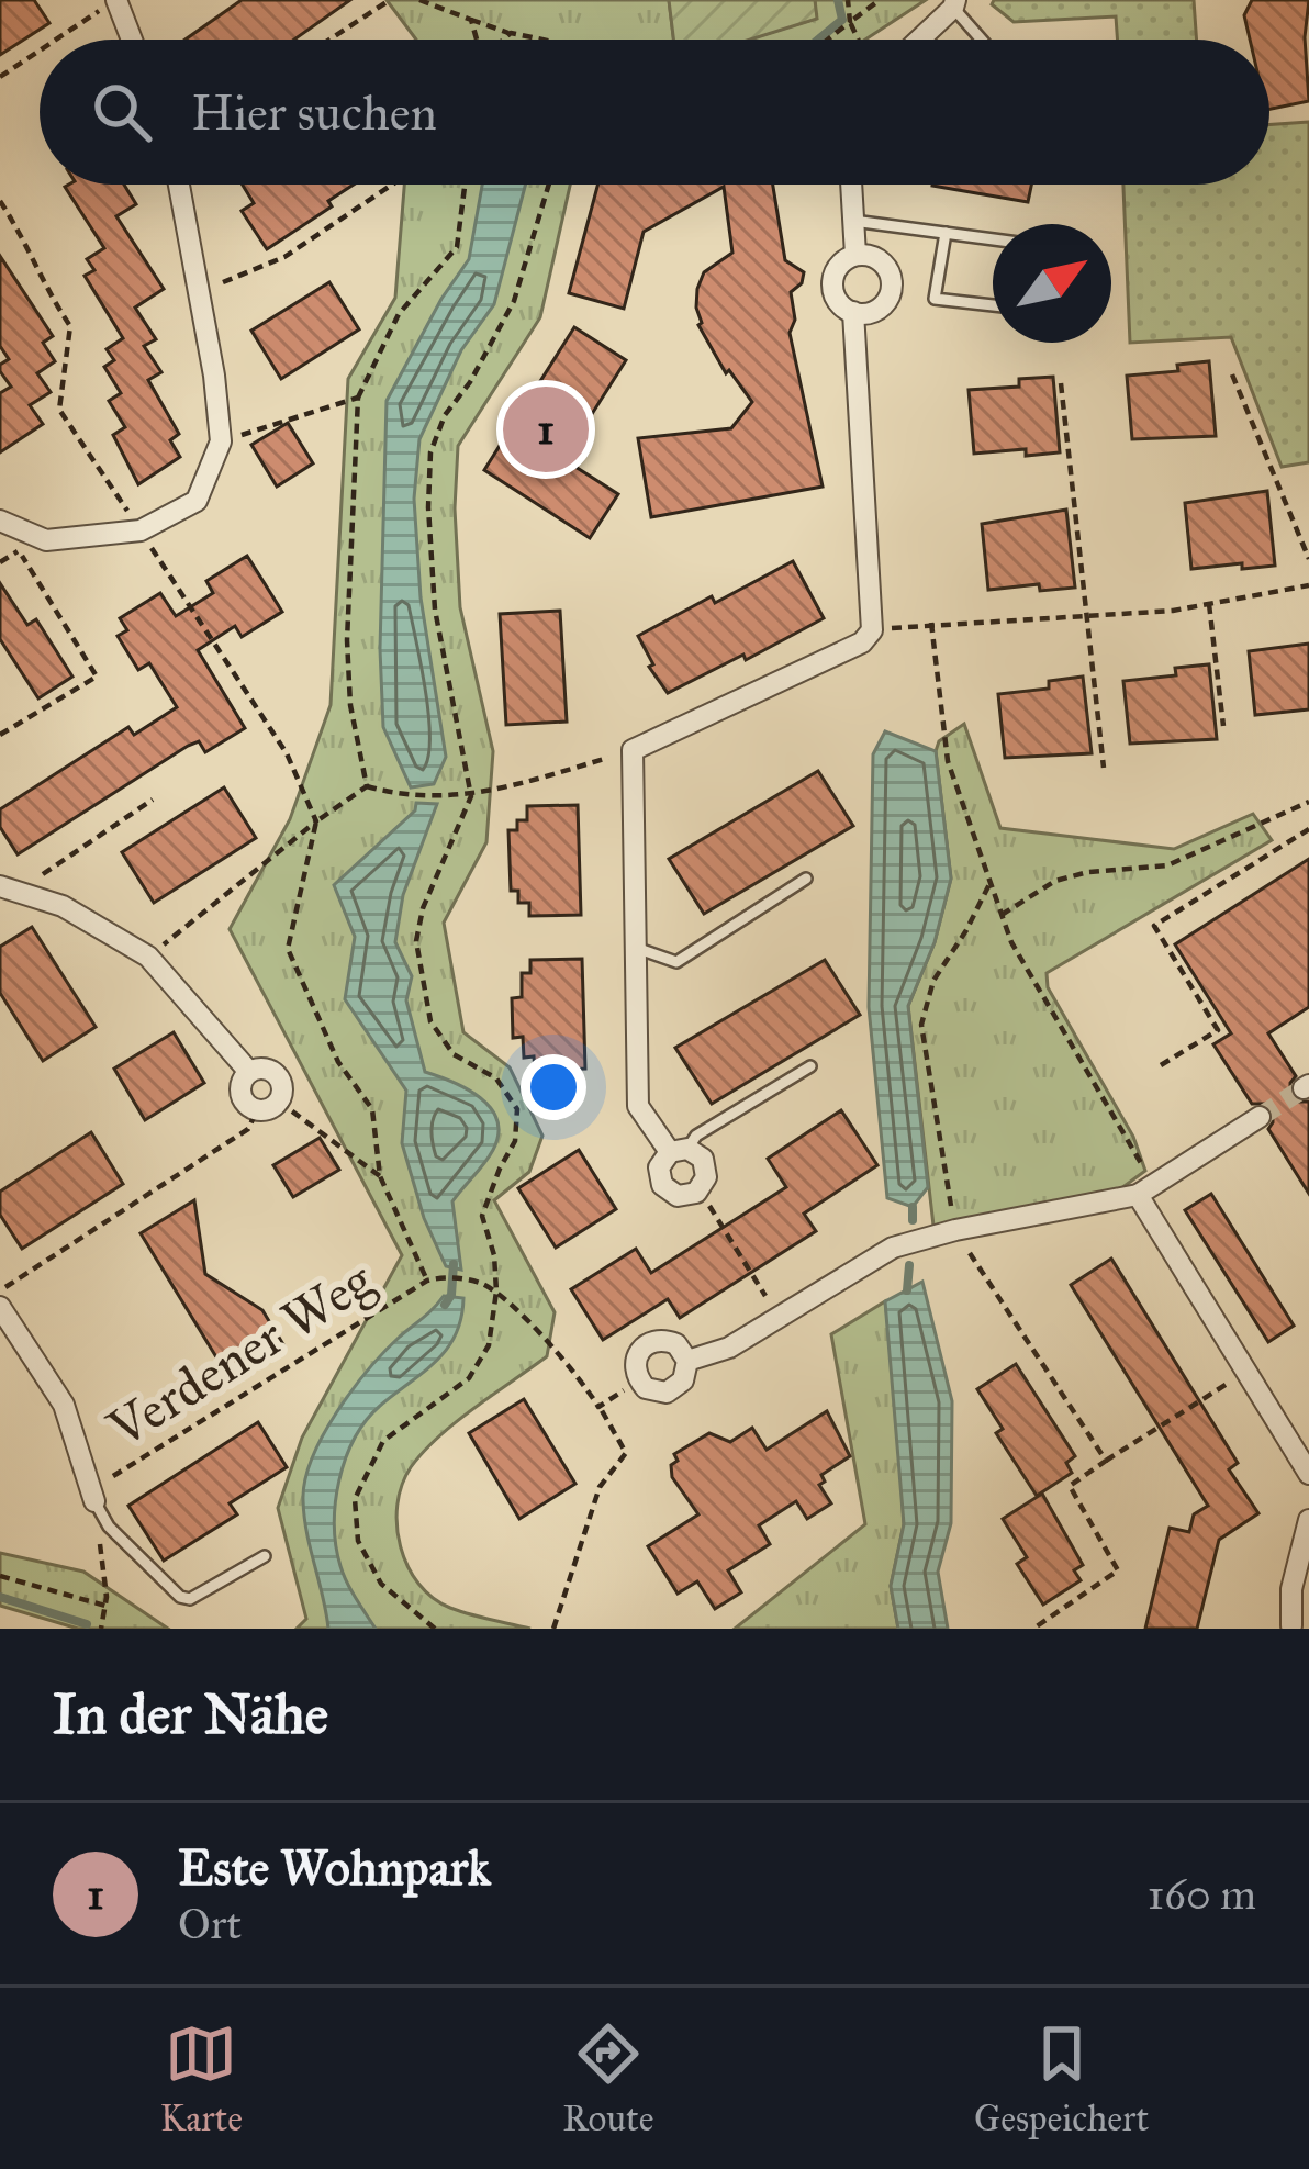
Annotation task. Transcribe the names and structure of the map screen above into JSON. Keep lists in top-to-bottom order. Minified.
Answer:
{"streets":{"path":["Verdener Weg"]},"north":"top right","page":{"search":"Hier suchen","pins":"1","heading":"In der Nähe","list":[{"mark":"1","name":"Este Wohnpark","note":"Ort","value":"160 m"}],"nav":["Karte","Route","Gespeichert"]}}
